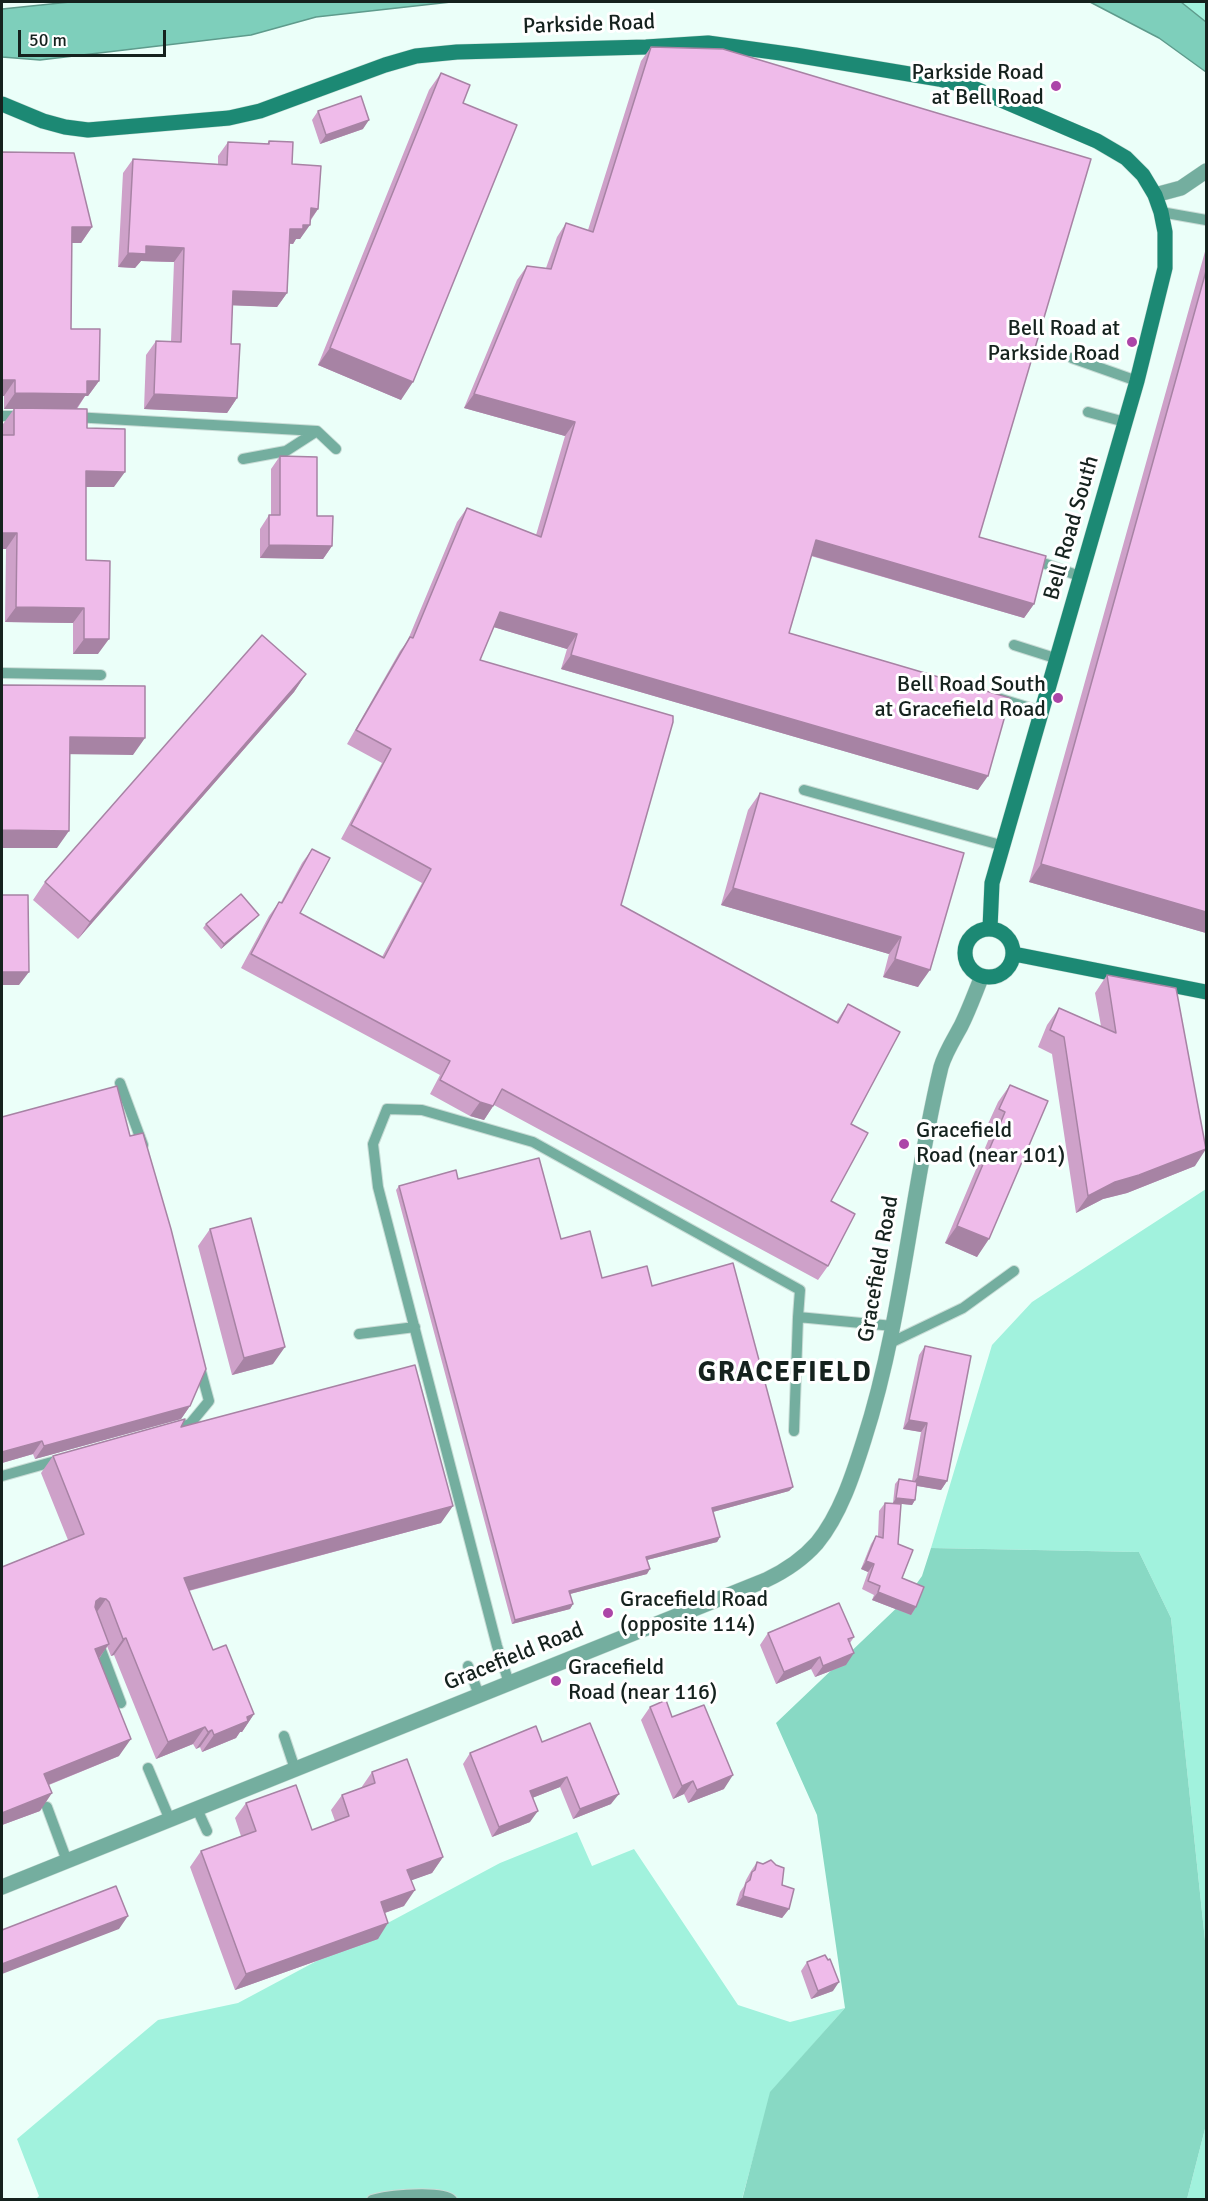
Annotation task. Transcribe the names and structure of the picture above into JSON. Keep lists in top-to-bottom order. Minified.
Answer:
{"streets":{"main road":["Parkside Road","Bell Road South"],"street":["Gracefield Road"]},"crossings":[["Parkside Road","Bell Road South"],["Bell Road South","Gracefield Road"]],"districts":["GRACEFIELD"],"places":["Parkside Road at Bell Road","Bell Road at Parkside Road","Bell Road South at Gracefield Road","Gracefield Road (near 101)","Gracefield Road (opposite 114)","Gracefield Road (near 116)"],"scale_bar":"50 m"}
